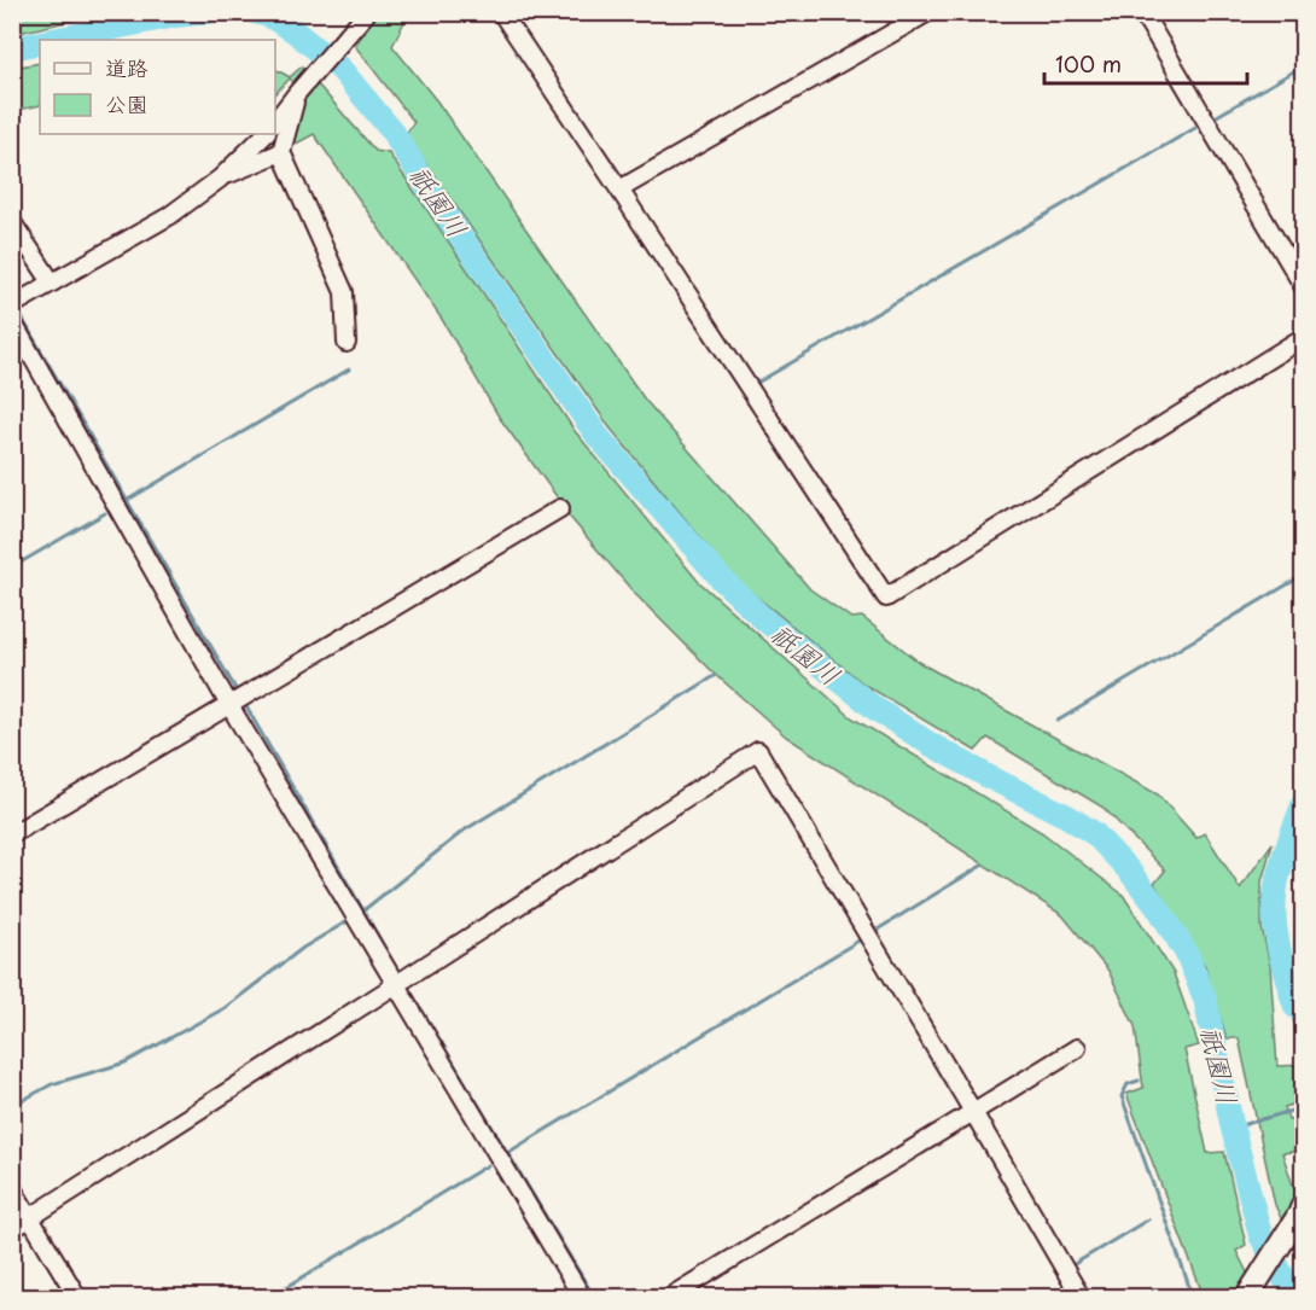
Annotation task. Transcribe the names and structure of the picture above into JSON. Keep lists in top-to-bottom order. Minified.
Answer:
{"water":["祇園川"],"legend":["道路","公園"],"scale_bar":"100 m"}
